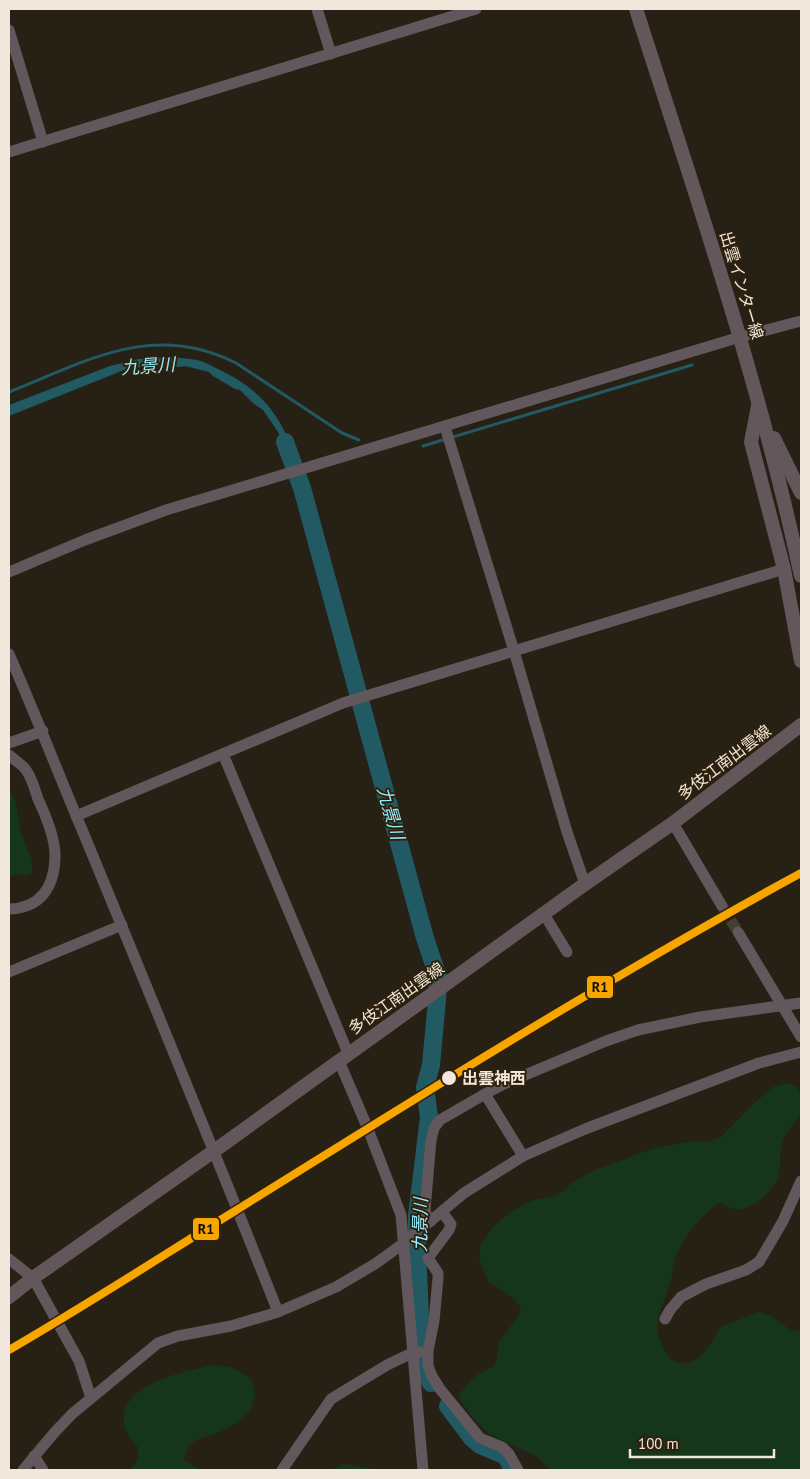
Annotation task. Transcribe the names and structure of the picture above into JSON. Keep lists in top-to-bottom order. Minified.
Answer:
{"streets":{"main road":["出雲インター線","多伎江南出雲線"]},"water":["九景川"],"places":["出雲神西"],"lines":["transit line R1"],"scale_bar":"100 m"}
